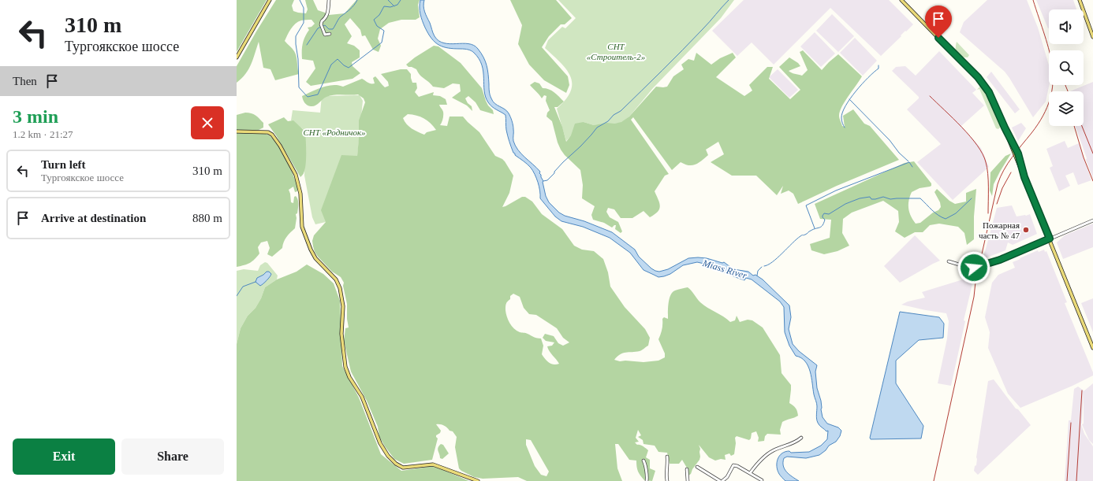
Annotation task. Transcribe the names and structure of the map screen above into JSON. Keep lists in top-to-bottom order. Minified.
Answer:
{"water":["Miass River"],"parks":["СНТ «Строитель-2»","СНТ «Родничок»"],"places":["Пожарная часть № 47"],"page":{"turn":["310 m","Тургоякское шоссе"],"then":"Then","heading":["3 min","1.2 km · 21:27"],"list":[{"name":"Turn left","note":"Тургоякское шоссе","value":"310 m"},{"name":"Arrive at destination","value":"880 m"}],"buttons":["Exit","Share"]}}
